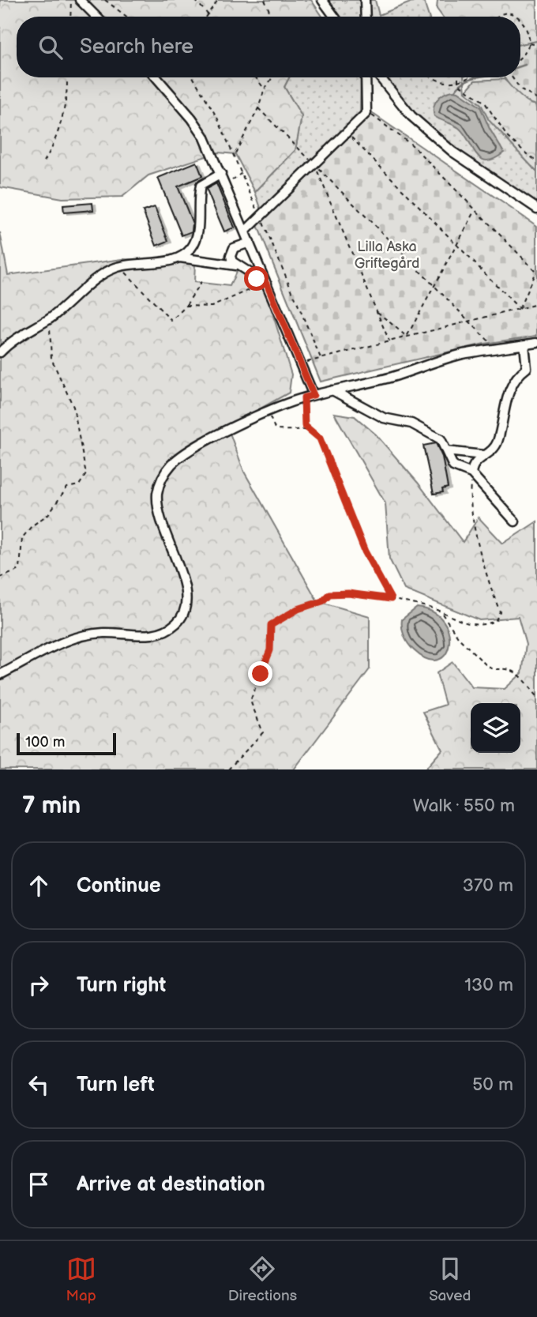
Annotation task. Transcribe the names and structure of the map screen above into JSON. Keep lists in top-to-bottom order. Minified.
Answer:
{"parks":["Lilla Aska Griftegård"],"scale_bar":"100 m","page":{"search":"Search here","scale":"100 m","heading":["7 min","Walk · 550 m"],"list":[["Continue","370 m"],["Turn right","130 m"],["Turn left","50 m"],"Arrive at destination"],"nav":["Map","Directions","Saved"]}}
